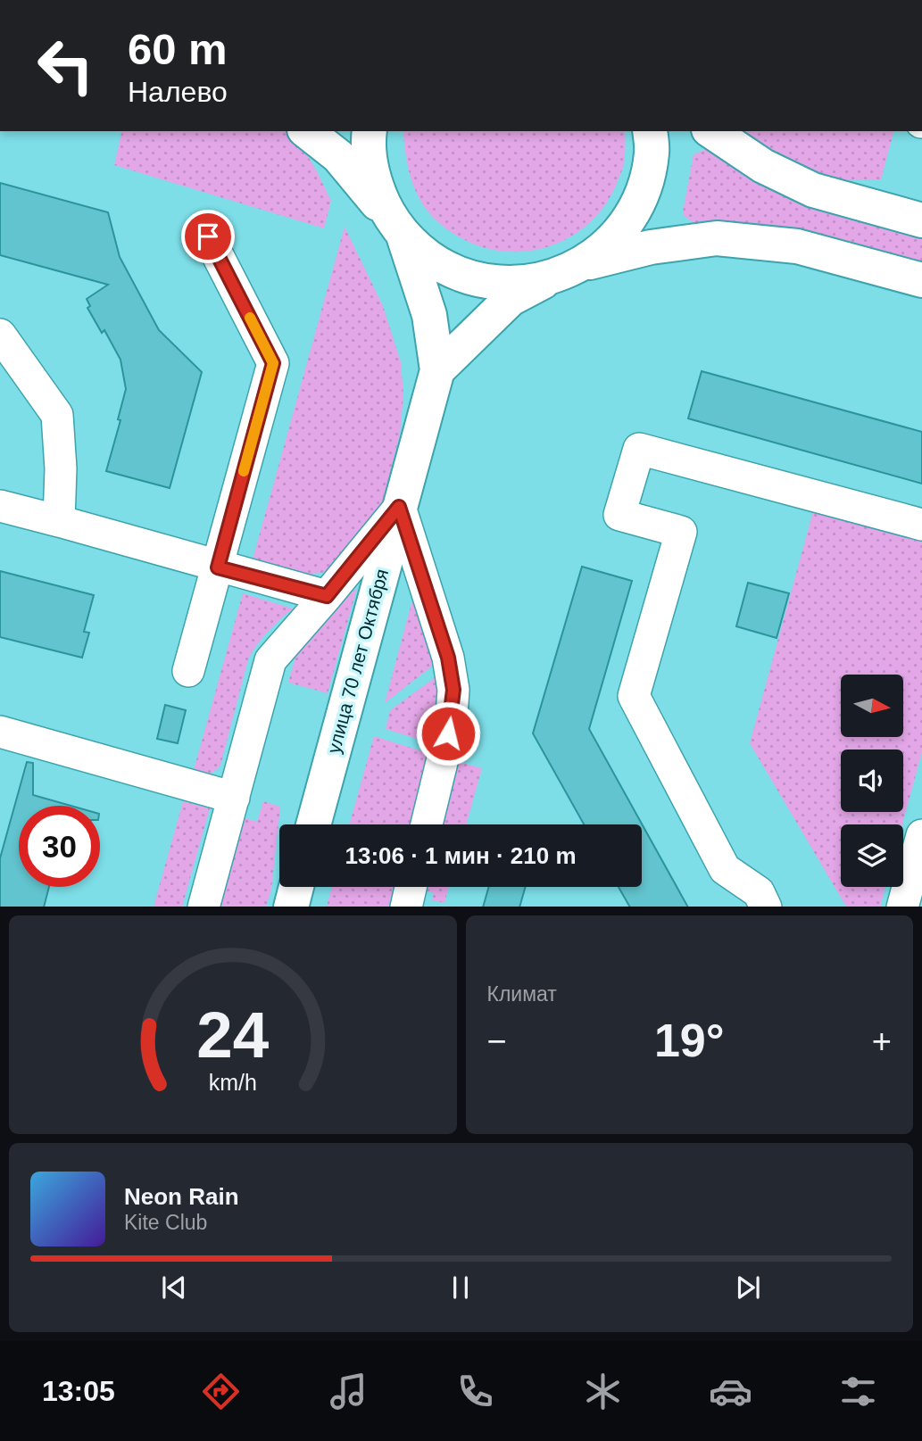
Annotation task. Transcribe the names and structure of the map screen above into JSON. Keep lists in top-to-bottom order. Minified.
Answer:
{"streets":{"main road":["улица 70 лет Октября"]},"north":"right","page":{"turn":["60 m","Налево"],"limit":"30","trip":"13:06 · 1 мин · 210 m","tile":"Климат","heat":["−","19°","+"],"song":["Neon Rain","Kite Club"],"tabs":"13:05","gauge":["24","km/h"]}}
